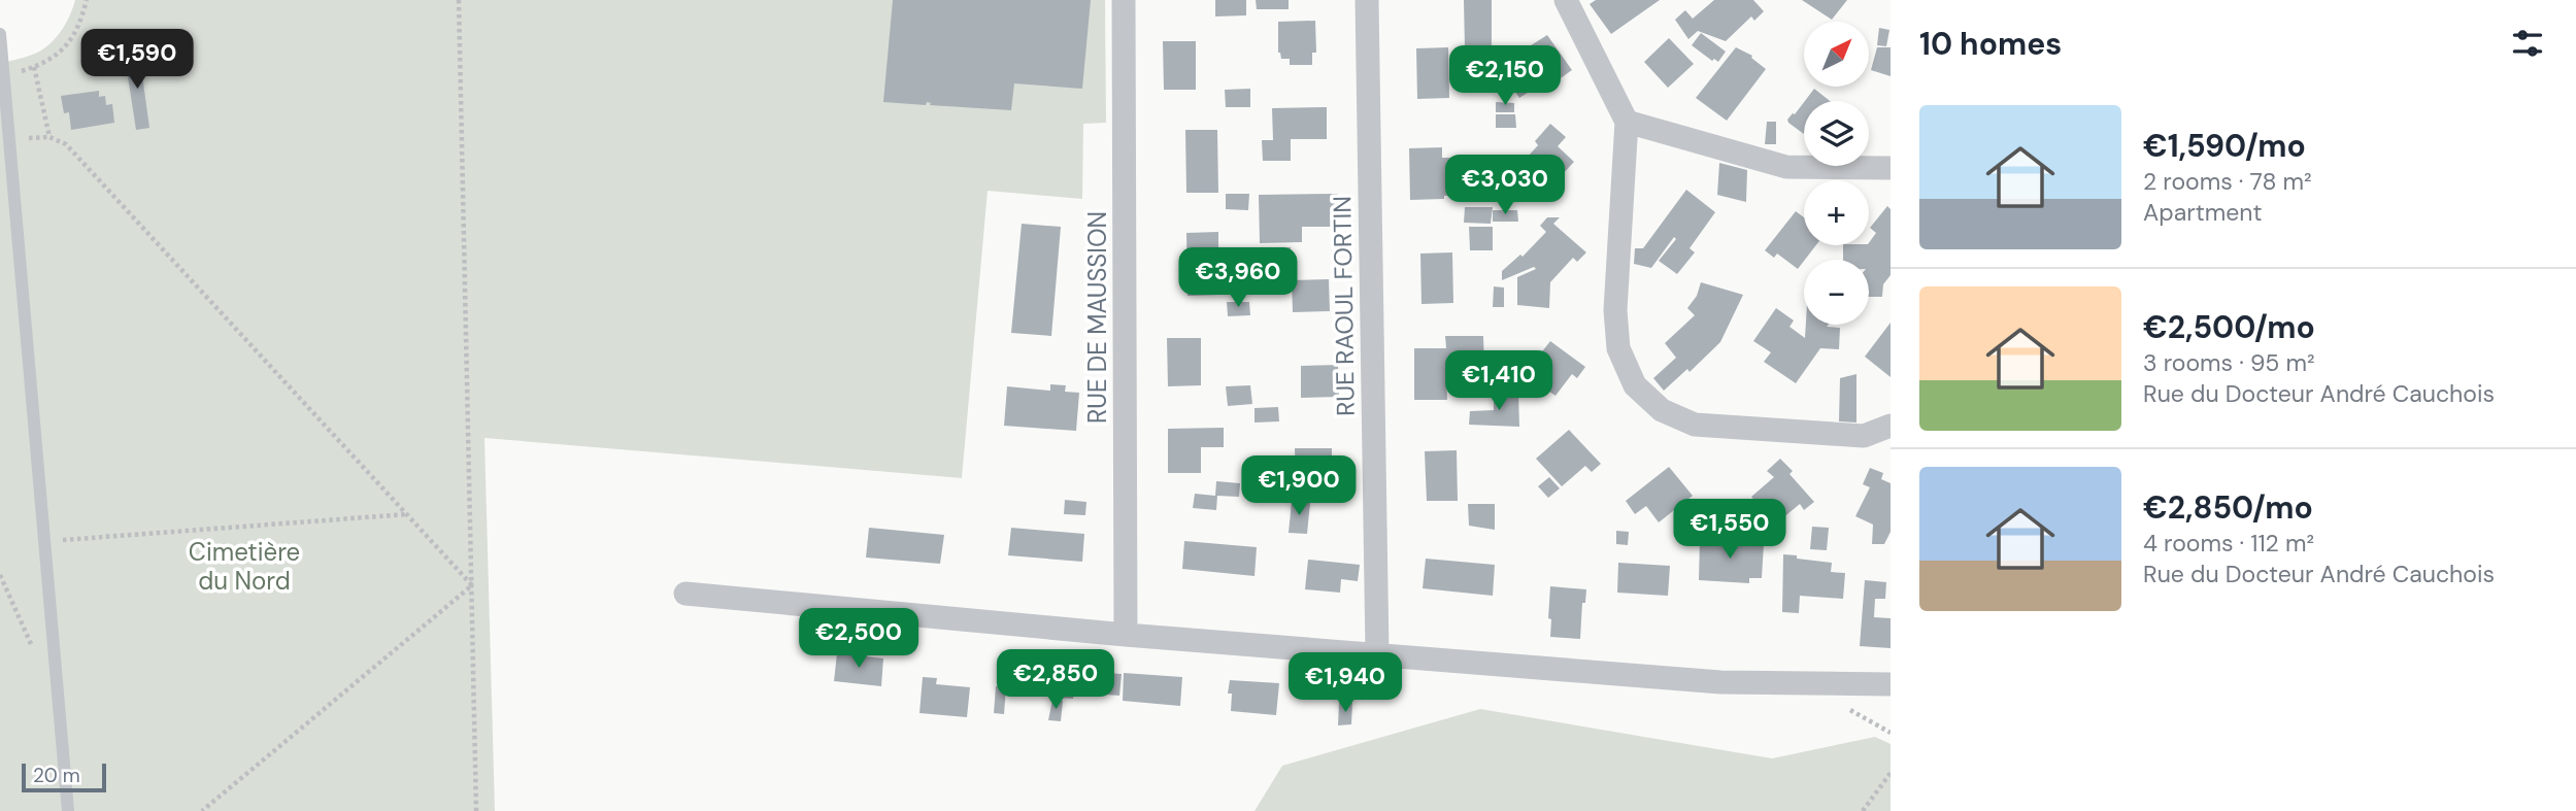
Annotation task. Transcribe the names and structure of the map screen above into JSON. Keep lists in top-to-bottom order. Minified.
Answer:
{"streets":{"street":["RUE RAOUL FORTIN","RUE DE MAUSSION"]},"parks":["Cimetière du Nord"],"scale_bar":"20 m","north":"top right","page":{"heading":"10 homes","map_buttons":["+","−"],"price":["€1,590","€2,150","€3,030","€3,960","€1,410","€1,900","€1,550","€2,500","€2,850","€1,940"],"list":[{"name":"€1,590/mo","note":"2 rooms · 78 m² · Apartment"},{"name":"€2,500/mo","note":"3 rooms · 95 m² · Rue du Docteur André Cauchois"},{"name":"€2,850/mo","note":"4 rooms · 112 m² · Rue du Docteur André Cauchois"}],"scale":"20 m"}}
